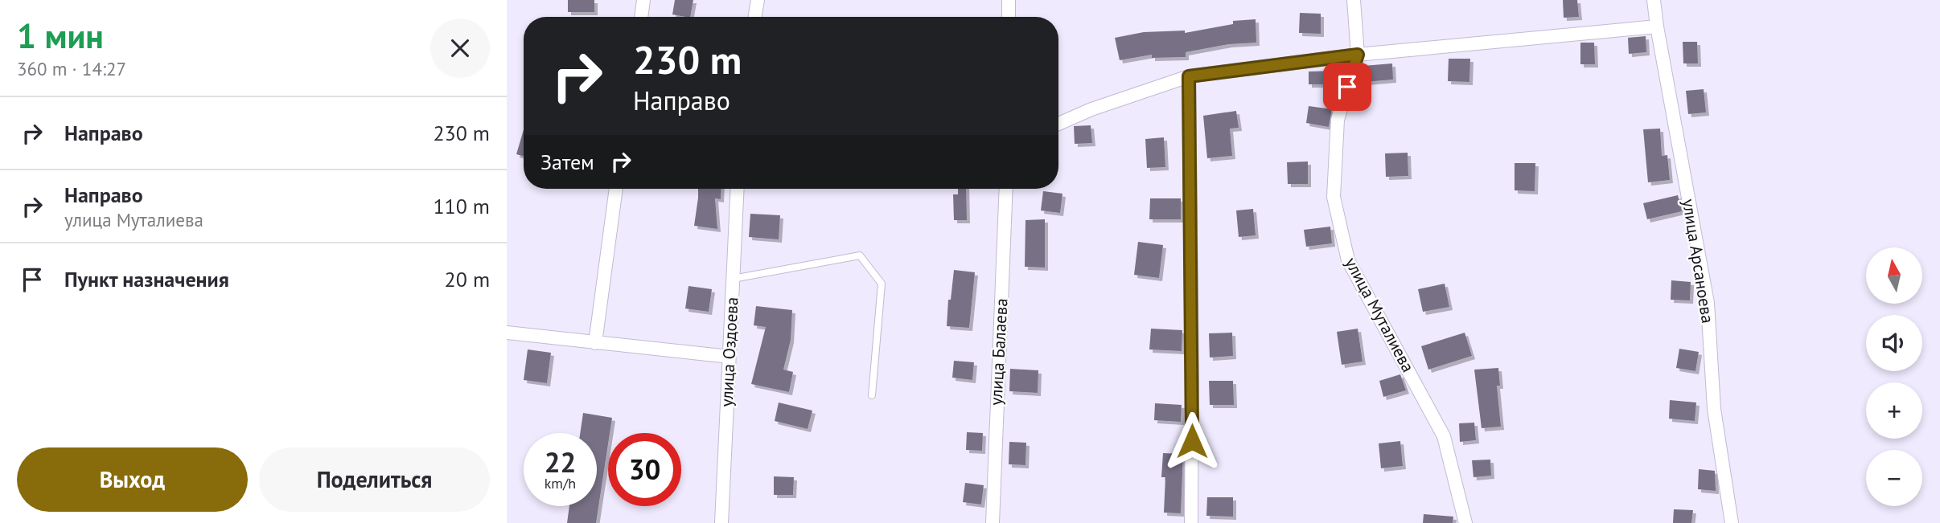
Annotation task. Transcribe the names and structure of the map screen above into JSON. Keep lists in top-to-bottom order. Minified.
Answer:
{"streets":{"street":["улица Арсаноева","улица Муталиева","улица Оздоева","улица Балаева"]},"north":"top","page":{"heading":["1 мин","360 m · 14:27"],"turn":["230 m","Направо"],"list":[{"name":"Направо","value":"230 m"},{"name":"Направо","note":"улица Муталиева","value":"110 m"},{"name":"Пункт назначения","value":"20 m"}],"then":"Затем","map_buttons":["+","−"],"speed":"22 km/h","limit":"30","buttons":["Выход","Поделиться"]}}
